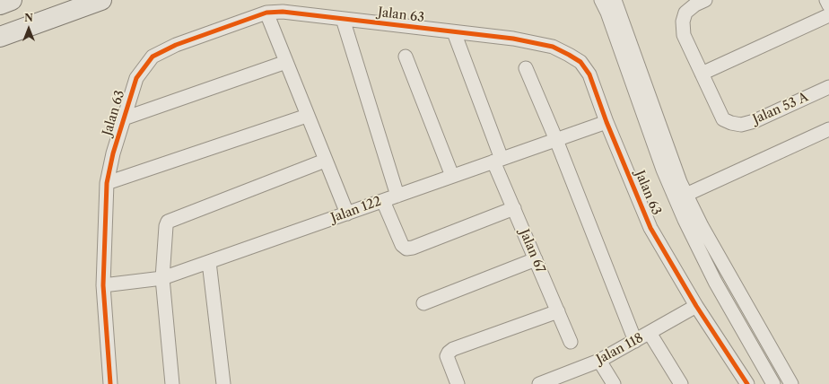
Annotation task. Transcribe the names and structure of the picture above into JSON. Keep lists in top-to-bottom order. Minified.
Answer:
{"streets":{"street":["Jalan 63","Jalan 53 A","Jalan 122","Jalan 67","Jalan 118"]},"crossings":[["Jalan 63","Jalan 122"],["Jalan 63","Jalan 67"],["Jalan 63","Jalan 118"],["Jalan 122","Jalan 67"]],"north":"top"}
